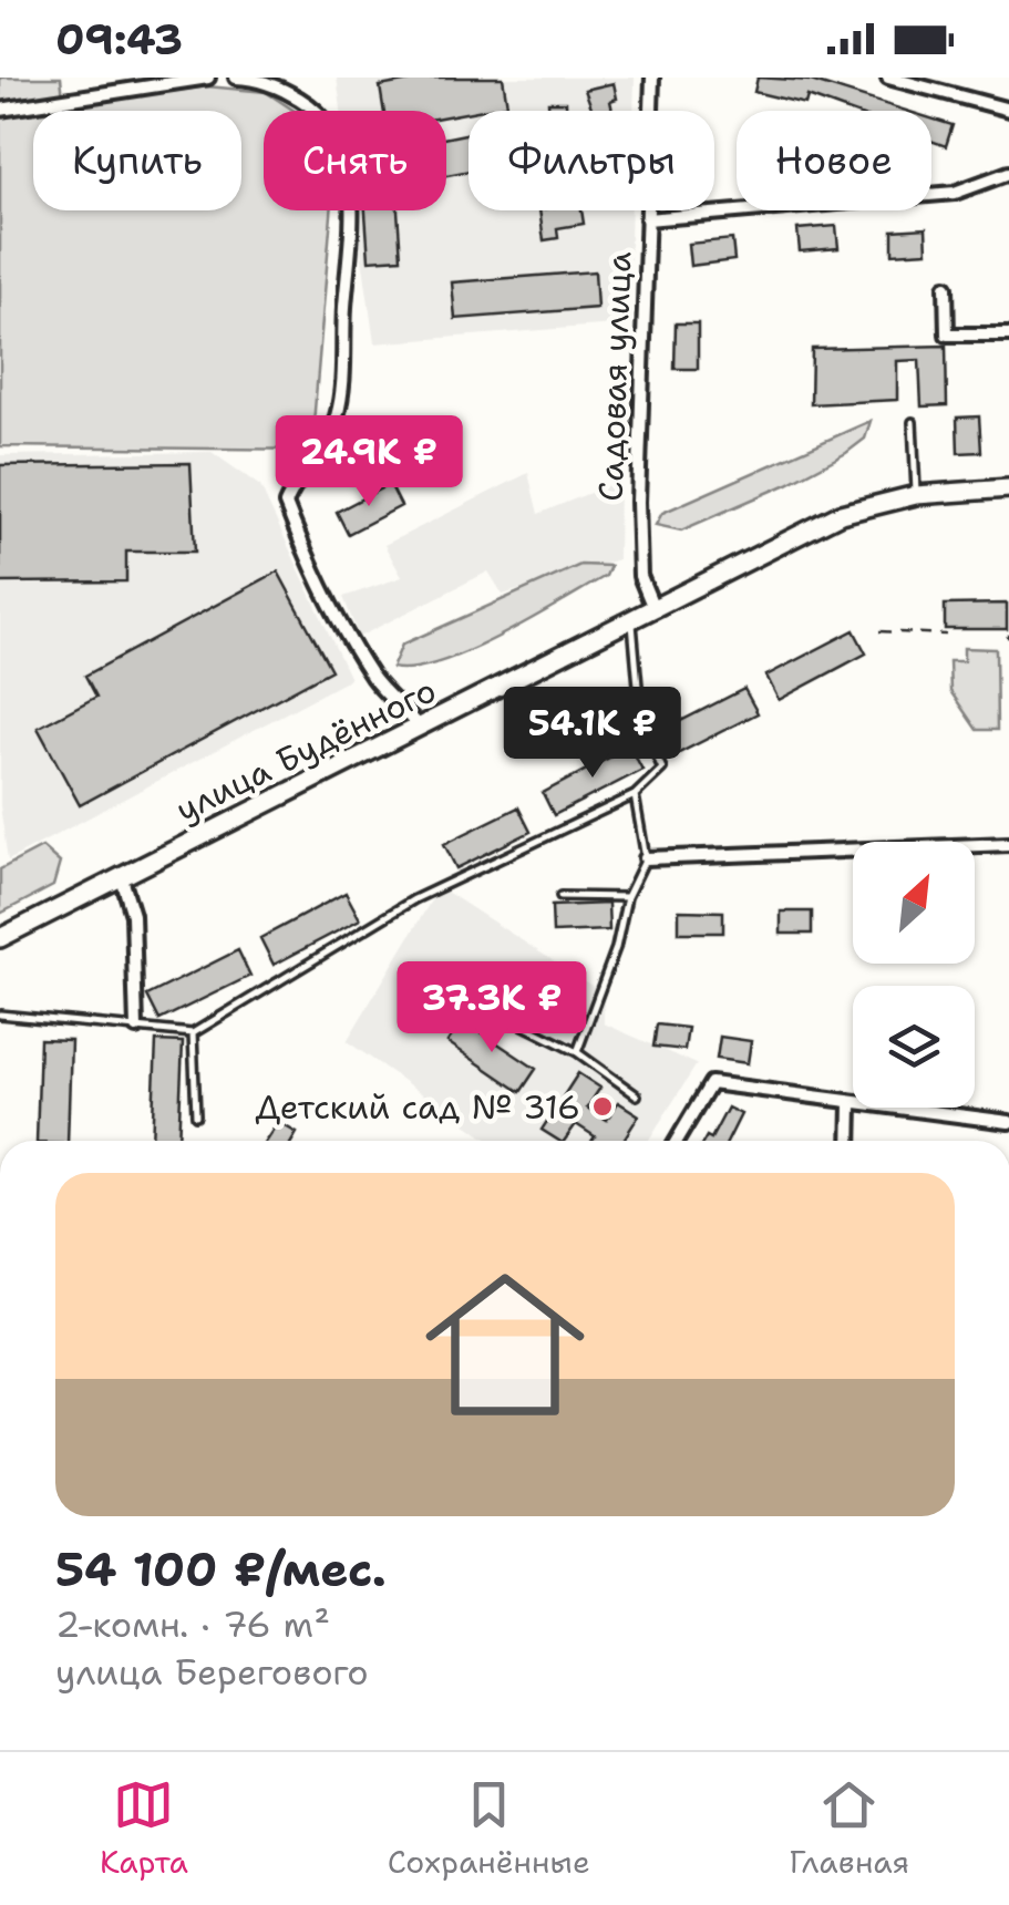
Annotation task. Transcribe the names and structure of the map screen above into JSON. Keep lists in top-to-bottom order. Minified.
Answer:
{"streets":{"main road":["улица Будённого"],"street":["Садовая улица"]},"crossings":[["Садовая улица","улица Будённого"]],"places":["Детский сад № 316"],"north":"top right","page":{"status":"09:43","chip":["Купить","Снять","Фильтры","Новое"],"price":["24.9K ₽","54.1K ₽","37.3K ₽"],"list":[{"name":"54 100 ₽/мес.","note":"2-комн. · 76 m² · улица Берегового"}],"tabs":["Карта","Сохранённые","Главная"]}}
